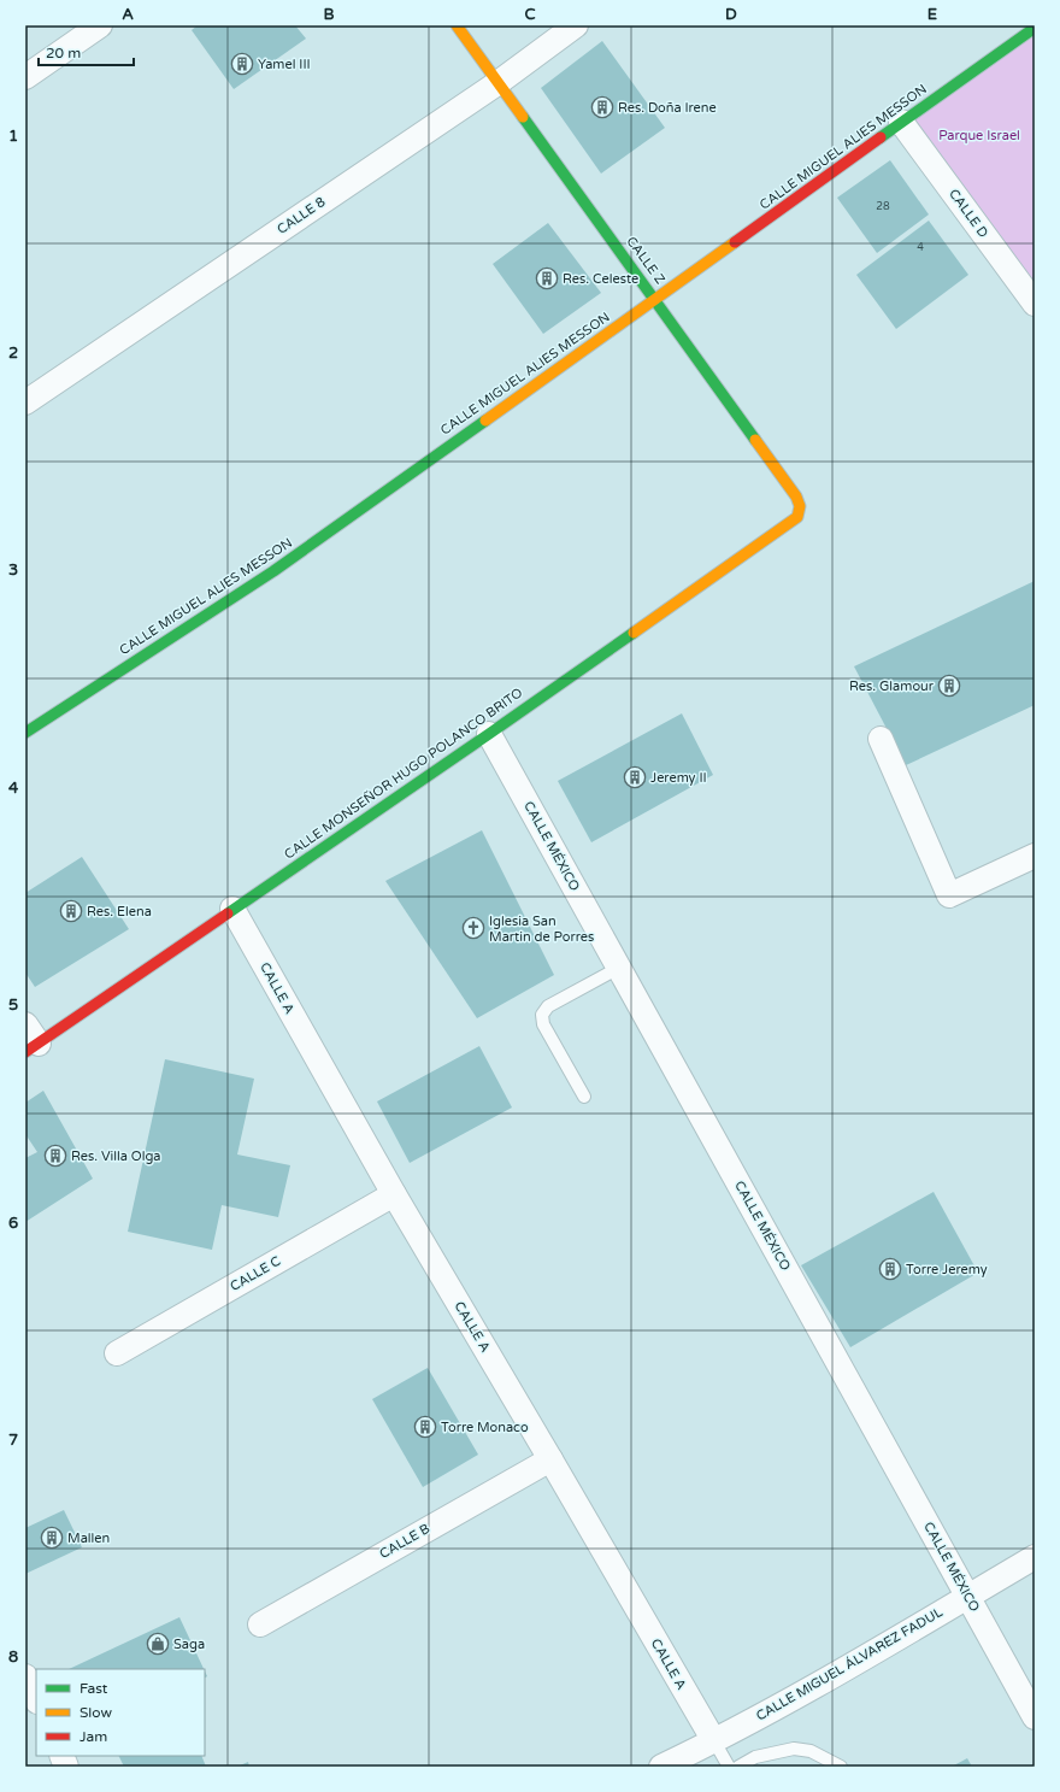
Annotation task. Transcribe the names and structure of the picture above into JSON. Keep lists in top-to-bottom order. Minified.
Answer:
{"streets":{"street":["CALLE MIGUEL ALIES MESSON","CALLE D","CALLE 8","CALLE Z","CALLE MONSEÑOR HUGO POLANCO BRITO","CALLE MÉXICO","CALLE A","CALLE C","CALLE B","CALLE MIGUEL ÁLVAREZ FADUL"]},"crossings":[["CALLE MIGUEL ALIES MESSON","CALLE D"],["CALLE MIGUEL ALIES MESSON","CALLE Z"],["CALLE 8","CALLE Z"],["CALLE Z","CALLE MONSEÑOR HUGO POLANCO BRITO"],["CALLE MONSEÑOR HUGO POLANCO BRITO","CALLE MÉXICO"],["CALLE MONSEÑOR HUGO POLANCO BRITO","CALLE A"],["CALLE MÉXICO","CALLE MIGUEL ÁLVAREZ FADUL"],["CALLE A","CALLE C"],["CALLE A","CALLE B"],["CALLE A","CALLE MIGUEL ÁLVAREZ FADUL"]],"parks":["Parque Israel"],"places":{"building":["Yamel III","Res. Doña Irene","Res. Celeste","Res. Glamour","Jeremy II","Res. Elena","Res. Villa Olga","Torre Jeremy","Torre Monaco","Mallen"],"church":["Iglesia San Martin de Porres"],"shop":["Saga"]},"house_numbers":["28","4"],"legend":["Fast","Slow","Jam"],"scale_bar":"20 m","grid":{"columns":["A","B","C","D","E"],"rows":["1","2","3","4","5","6","7","8"]}}
